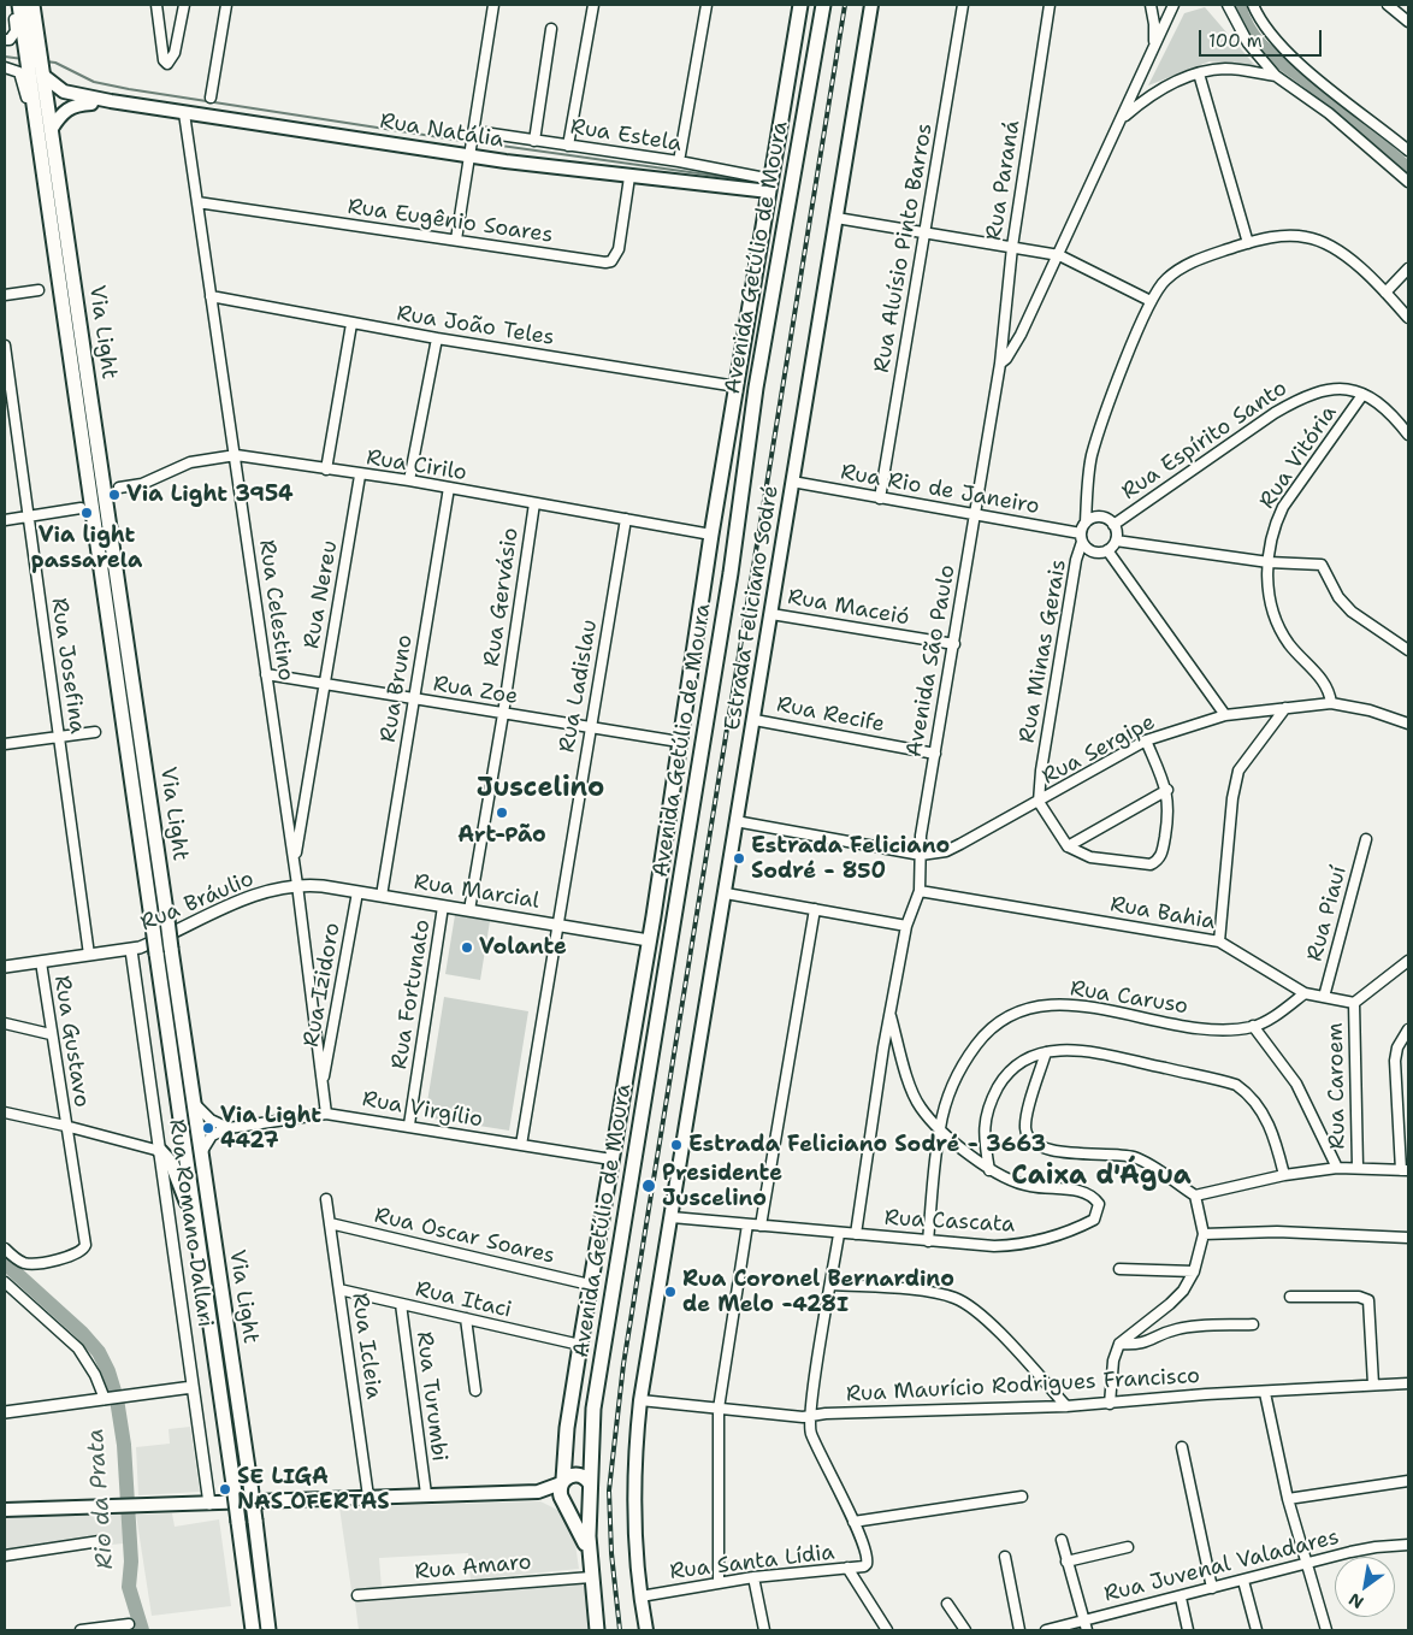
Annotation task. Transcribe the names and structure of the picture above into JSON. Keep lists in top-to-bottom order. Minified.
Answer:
{"streets":{"main road":["Rua Natália","Avenida Getúlio de Moura","Via Light","Estrada Feliciano Sodré"],"street":["Rua Estela","Rua Paraná","Rua Eugênio Soares","Rua Aluísio Pinto Barros","Rua João Teles","Rua Espírito Santo","Rua Vitória","Rua Cirilo","Rua Rio de Janeiro","Rua Nereu","Rua Gervásio","Rua Maceió","Rua Celestino","Rua Minas Gerais","Avenida São Paulo","Rua Josefina","Rua Ladislau","Rua Bruno","Rua Zoe","Rua Recife","Rua Sergipe","Rua Marcial","Rua Bráulio","Rua Bahia","Rua Piauí","Rua Izidoro","Rua Fortunato","Rua Caruso","Rua Gustavo","Rua Caroem","Rua Virgílio","Rua Cascata","Rua Romano Dallari","Rua Oscar Soares","Rua Itaci","Rua Icleia","Rua Maurício Rodrigues Francisco","Rua Turumbi","Rua Santa Lídia","Rua Juvenal Valadares","Rua Amaro"]},"crossings":[["Rua Natália","Rua Estela"],["Rua Natália","Rua Eugênio Soares"],["Rua Natália","Avenida Getúlio de Moura"],["Rua Natália","Via Light"],["Rua Natália","Rua Celestino"],["Rua Estela","Avenida Getúlio de Moura"],["Rua Paraná","Avenida São Paulo"],["Rua Eugênio Soares","Rua Celestino"],["Rua Aluísio Pinto Barros","Rua Rio de Janeiro"],["Avenida Getúlio de Moura","Rua João Teles"],["Avenida Getúlio de Moura","Rua Cirilo"],["Avenida Getúlio de Moura","Rua Zoe"],["Avenida Getúlio de Moura","Rua Marcial"],["Avenida Getúlio de Moura","Rua Virgílio"],["Avenida Getúlio de Moura","Rua Oscar Soares"],["Avenida Getúlio de Moura","Rua Itaci"],["Rua João Teles","Rua Celestino"],["Via Light","Rua Virgílio"],["Rua Espírito Santo","Rua Vitória"],["Rua Espírito Santo","Rua Rio de Janeiro"],["Rua Espírito Santo","Rua Minas Gerais"],["Rua Vitória","Rua Sergipe"],["Rua Cirilo","Rua Nereu"],["Rua Cirilo","Rua Gervásio"],["Rua Cirilo","Rua Celestino"],["Rua Cirilo","Rua Ladislau"],["Rua Cirilo","Rua Bruno"],["Rua Rio de Janeiro","Estrada Feliciano Sodré"],["Rua Rio de Janeiro","Rua Minas Gerais"],["Rua Rio de Janeiro","Avenida São Paulo"],["Rua Nereu","Rua Celestino"],["Rua Nereu","Rua Zoe"],["Rua Gervásio","Rua Zoe"],["Rua Gervásio","Rua Marcial"],["Estrada Feliciano Sodré","Rua Maceió"],["Estrada Feliciano Sodré","Rua Recife"],["Estrada Feliciano Sodré","Rua Cascata"],["Estrada Feliciano Sodré","Rua Maurício Rodrigues Francisco"],["Estrada Feliciano Sodré","Rua Santa Lídia"],["Rua Maceió","Avenida São Paulo"],["Rua Celestino","Rua Zoe"],["Rua Celestino","Rua Marcial"],["Rua Celestino","Rua Bráulio"],["Rua Celestino","Rua Izidoro"],["Rua Celestino","Rua Virgílio"],["Rua Minas Gerais","Rua Sergipe"],["Avenida São Paulo","Rua Recife"],["Avenida São Paulo","Rua Sergipe"],["Avenida São Paulo","Rua Bahia"],["Avenida São Paulo","Rua Cascata"],["Rua Josefina","Rua Bráulio"],["Rua Ladislau","Rua Zoe"],["Rua Ladislau","Rua Marcial"],["Rua Ladislau","Rua Virgílio"],["Rua Bruno","Rua Zoe"],["Rua Bruno","Rua Marcial"],["Rua Marcial","Rua Bráulio"],["Rua Marcial","Rua Izidoro"],["Rua Marcial","Rua Fortunato"],["Rua Bráulio","Rua Gustavo"],["Rua Bráulio","Rua Romano Dallari"],["Rua Bahia","Rua Piauí"],["Rua Bahia","Rua Caruso"],["Rua Bahia","Rua Caroem"],["Rua Fortunato","Rua Virgílio"],["Rua Caruso","Rua Cascata"],["Rua Oscar Soares","Rua Icleia"],["Rua Itaci","Rua Icleia"],["Rua Itaci","Rua Turumbi"]],"districts":["Juscelino","Caixa d'Água"],"water":["Rio da Prata"],"places":["Via Light 3954","Via light passarela","Art-Pão","Estrada Feliciano Sodré - 850","Volante","Via Light 4427","Estrada Feliciano Sodré - 3663","Presidente Juscelino","Rua Coronel Bernardino de Melo -428I","SE LIGA NAS OFERTAS"],"scale_bar":"100 m","north":"bottom left"}
